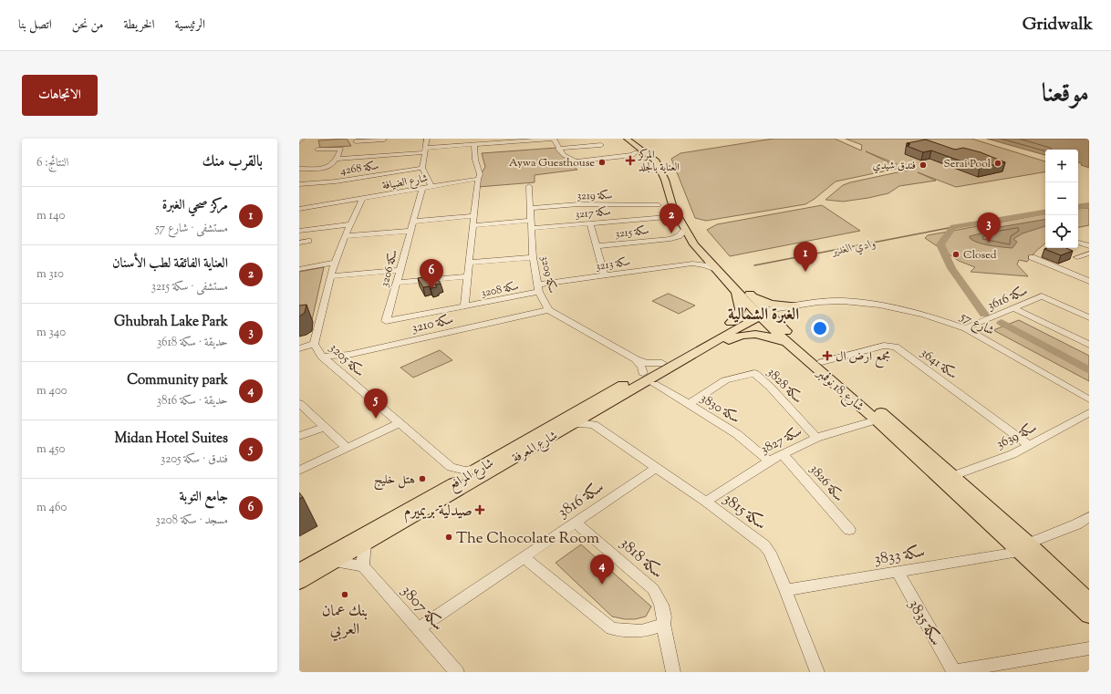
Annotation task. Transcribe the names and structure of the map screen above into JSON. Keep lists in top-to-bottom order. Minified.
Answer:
{"streets":{"main road":["شارع 18 نوفمبر","شارع المعرفة","شارع المرافع"],"street":["سكة 4268","شارع الضيافة","سكة 3219","سكة 3217","سكة 3215","سكة 3213","سكة 3206","سكة 3209","سكة 3208","سكة 3616","سكة 3210","شارع 57","سكة 3205","سكة 3641","سكة 3828","سكة 3830","سكة 3639","سكة 3827","سكة 3826","سكة 3816","سكة 3815","سكة 3833","سكة 3818","سكة 3807","سكة 3835"]},"crossings":[["شارع الضيافة","سكة 3206"],["شارع الضيافة","سكة 3208"],["شارع الضيافة","سكة 3205"],["سكة 3219","سكة 3217"],["سكة 3219","سكة 3209"],["سكة 3217","سكة 3209"],["سكة 3217","شارع 18 نوفمبر"],["سكة 3215","شارع 18 نوفمبر"],["سكة 3213","سكة 3209"],["سكة 3213","سكة 3208"],["سكة 3213","شارع 18 نوفمبر"],["سكة 3206","سكة 3208"],["سكة 3209","سكة 3208"],["سكة 3209","سكة 3210"],["سكة 3209","شارع المرافع"],["سكة 3616","شارع 57"],["سكة 3210","سكة 3205"],["شارع 57","شارع 18 نوفمبر"],["شارع 57","شارع المعرفة"],["سكة 3641","شارع 18 نوفمبر"],["سكة 3641","سكة 3639"],["سكة 3828","سكة 3830"],["سكة 3828","سكة 3827"],["شارع 18 نوفمبر","سكة 3639"],["شارع 18 نوفمبر","سكة 3827"],["شارع 18 نوفمبر","شارع المعرفة"],["شارع 18 نوفمبر","سكة 3833"],["سكة 3830","سكة 3827"],["سكة 3827","سكة 3826"],["سكة 3827","سكة 3815"],["شارع المعرفة","شارع المرافع"],["سكة 3816","سكة 3815"],["سكة 3816","سكة 3818"],["سكة 3816","سكة 3807"],["سكة 3815","سكة 3833"],["سكة 3833","سكة 3835"]],"districts":["الغبرة الشمالية"],"water":["وادي الغدير"],"places":{"health":["المركز العناية بالجلد","مجمع ارض ال","صيدلية بريميرم"],"other":["Aywa Guesthouse","Serai Pool","فندق شيدي","Closed","هتل خلیج","The Chocolate Room","بنك عمان العربي"]},"page":{"header":"Gridwalk","nav":["الرئيسية","الخريطة","من نحن","اتصل بنا"],"title":"موقعنا","buttons":"الاتجاهات","heading":["بالقرب منك","النتائج: 6"],"map_buttons":["+","−"],"list":[{"mark":"1","name":"مركز صحي الغبرة","note":"مستشفى · شارع 57","value":"140 m"},{"mark":"2","name":"العناية الفائقة لطب الأسنان","note":"مستشفى · سكة 3215","value":"310 m"},{"mark":"3","name":"Ghubrah Lake Park","note":"حديقة · سكة 3618","value":"340 m"},{"mark":"4","name":"Community park","note":"حديقة · سكة 3816","value":"400 m"},{"mark":"5","name":"Midan Hotel Suites","note":"فندق · سكة 3205","value":"450 m"},{"mark":"6","name":"جامع التوبة","note":"مسجد · سكة 3208","value":"460 m"}],"pins":["2","3","1","6","5","4"]}}
